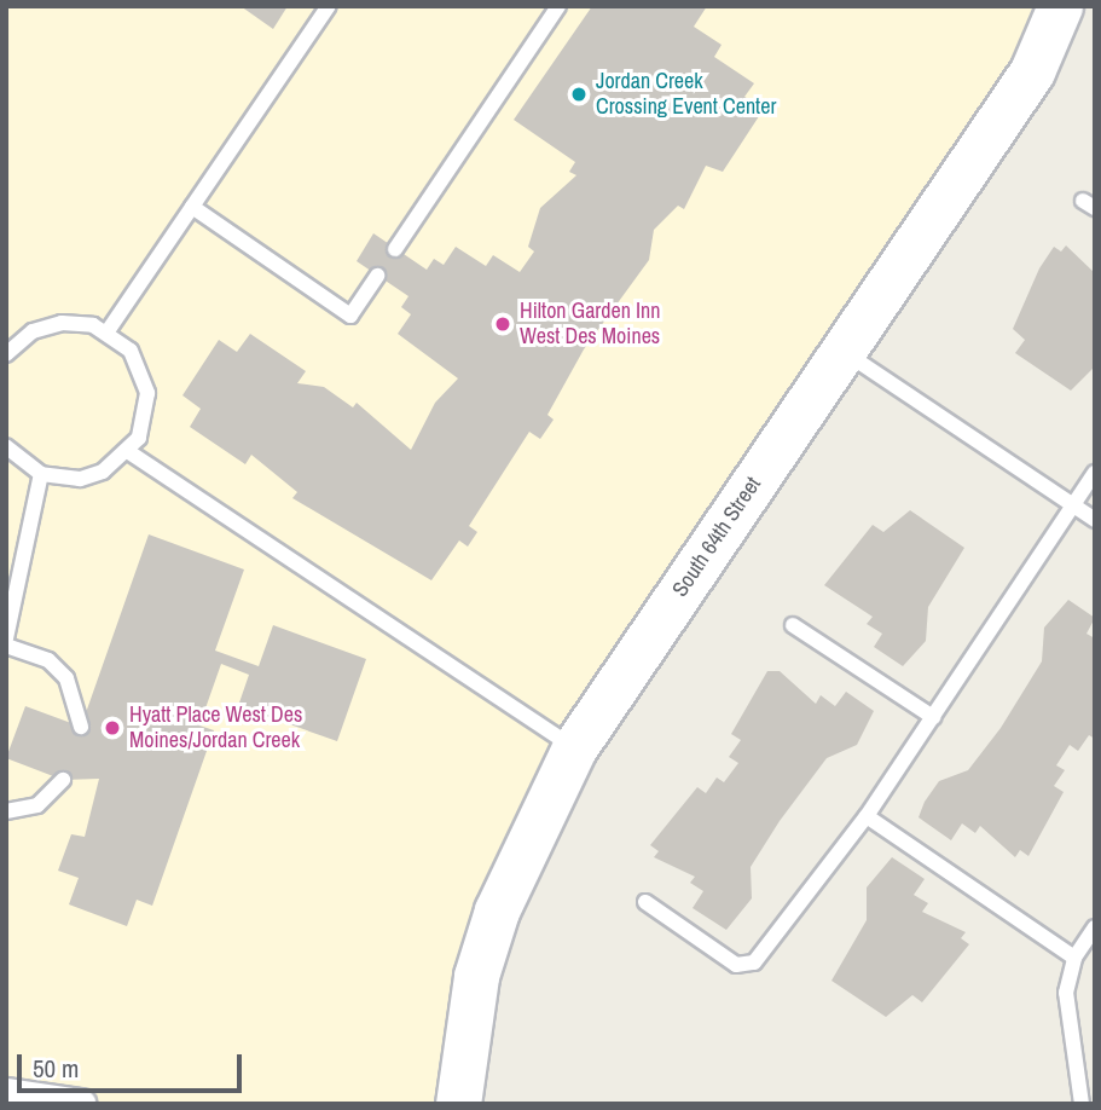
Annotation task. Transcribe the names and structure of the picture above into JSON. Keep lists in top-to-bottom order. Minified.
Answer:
{"streets":{"street":["South 64th Street"]},"places":["Jordan Creek Crossing Event Center","Hilton Garden Inn West Des Moines","Hyatt Place West Des Moines/Jordan Creek"],"scale_bar":"50 m"}
